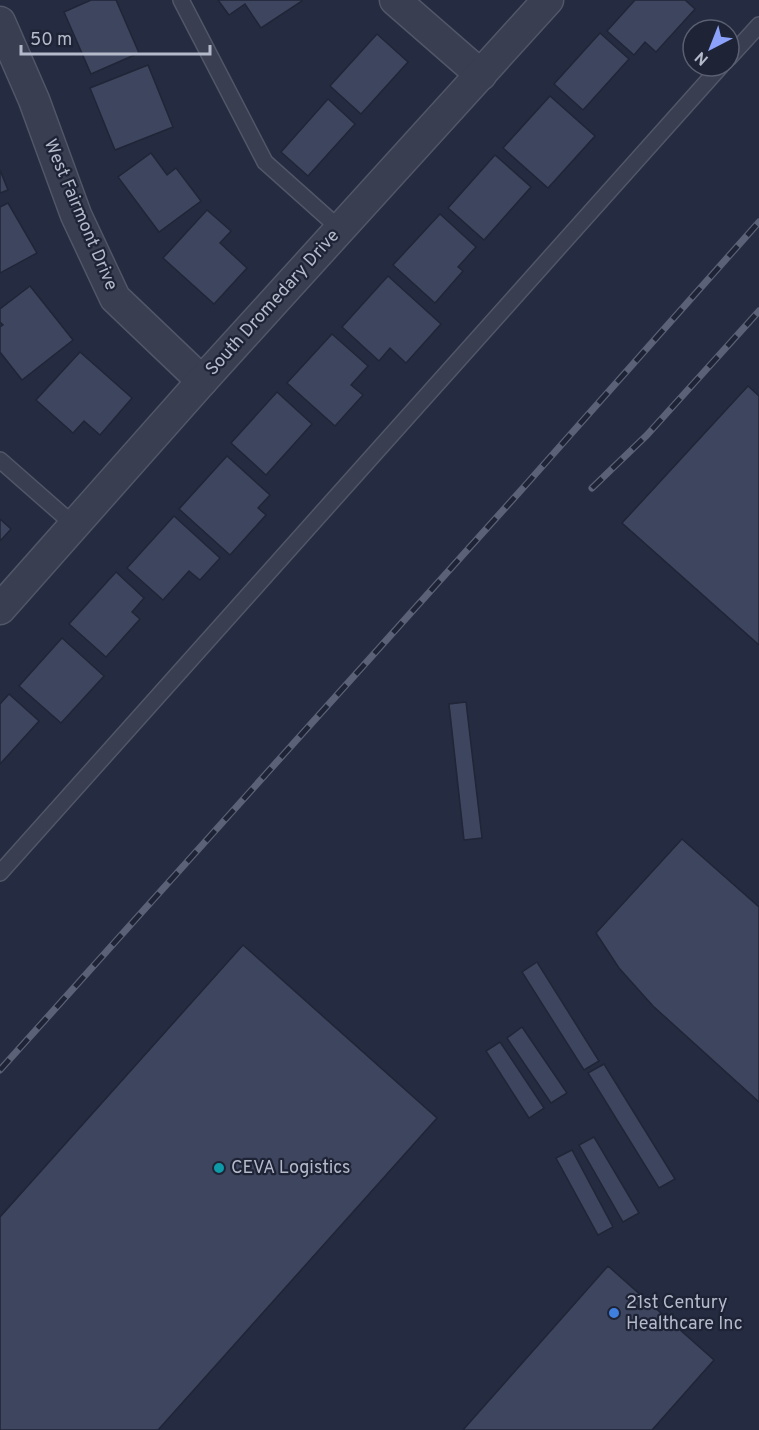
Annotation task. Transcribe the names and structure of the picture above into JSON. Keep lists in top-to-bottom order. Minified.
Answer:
{"streets":{"street":["West Fairmont Drive","South Dromedary Drive"]},"crossings":[["West Fairmont Drive","South Dromedary Drive"]],"places":["CEVA Logistics","21st Century Healthcare Inc"],"scale_bar":"50 m","north":"bottom left"}
